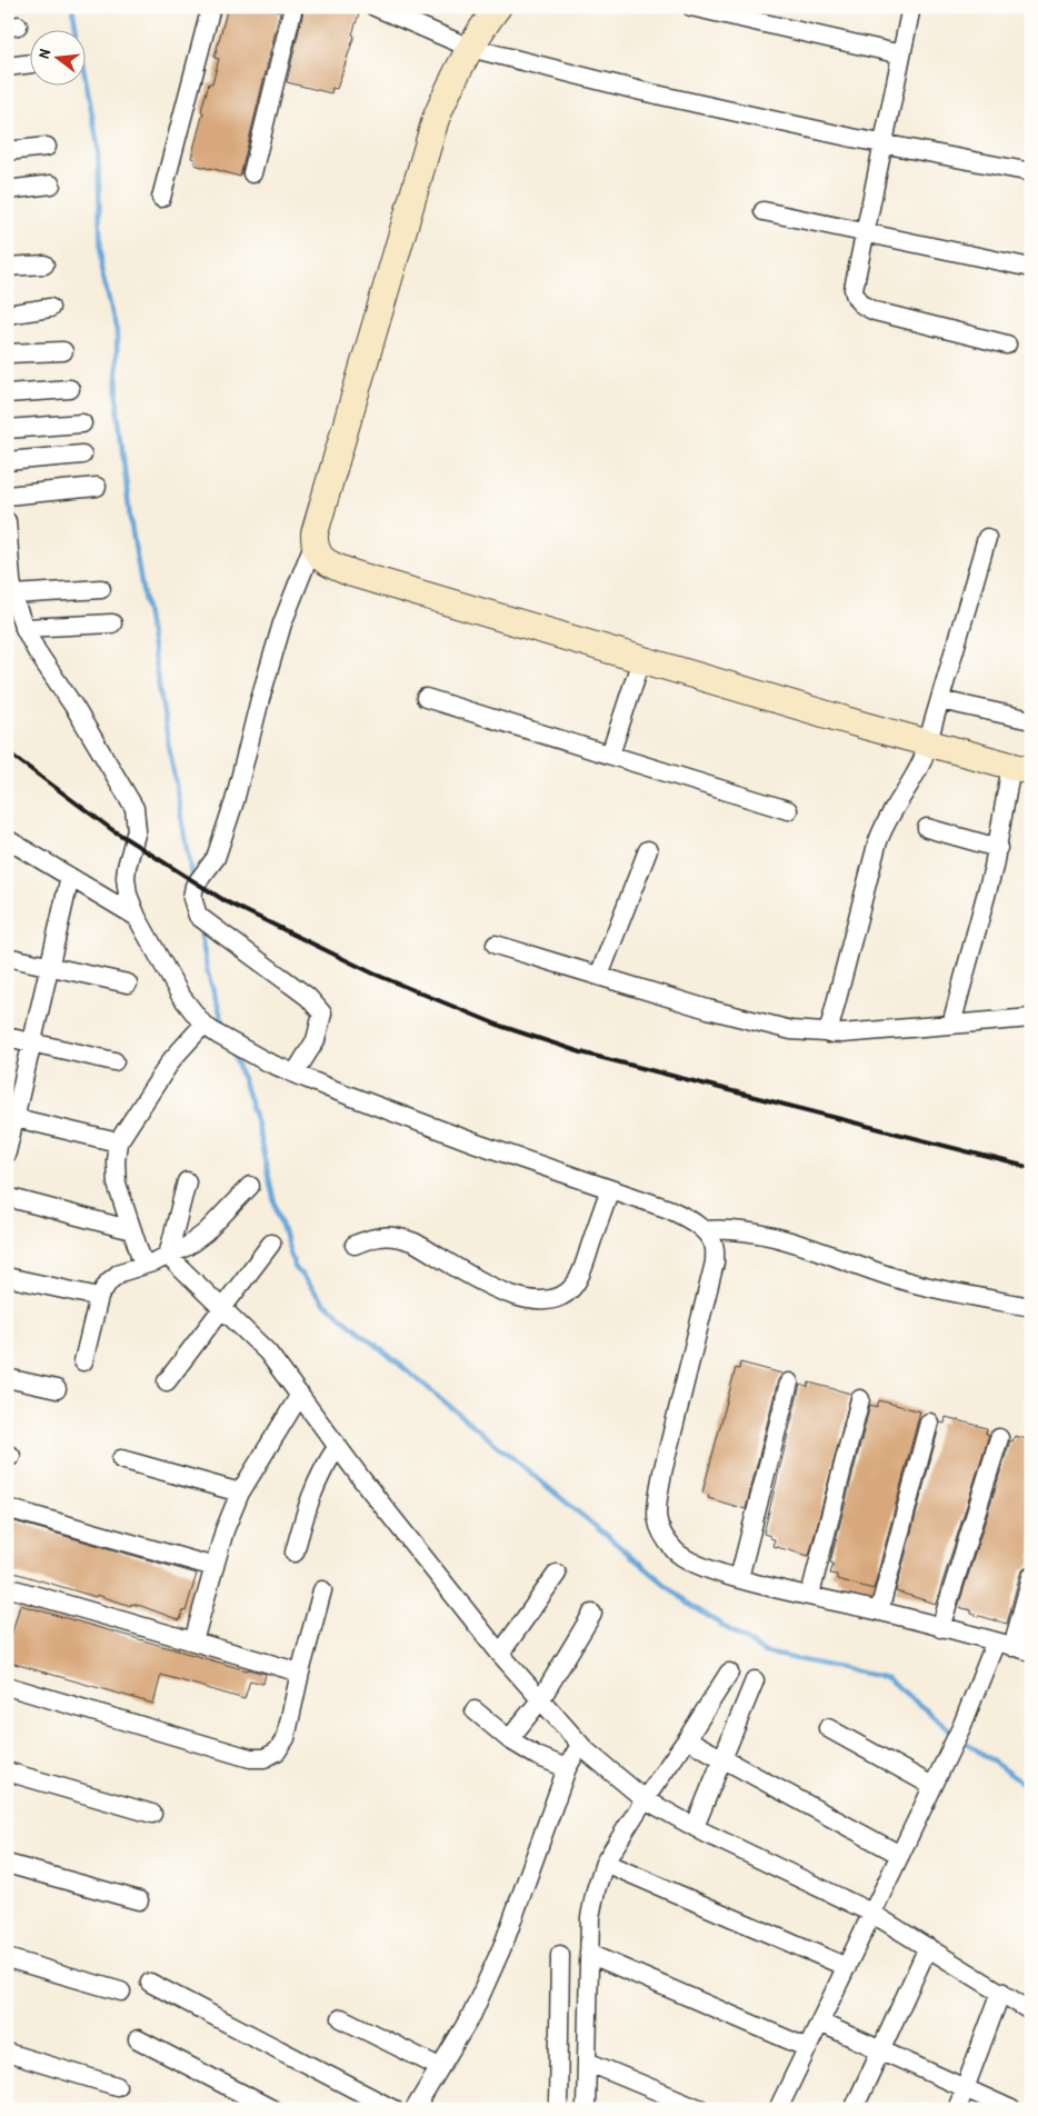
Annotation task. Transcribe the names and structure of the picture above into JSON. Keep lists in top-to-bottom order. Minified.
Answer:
{"north":"left"}
